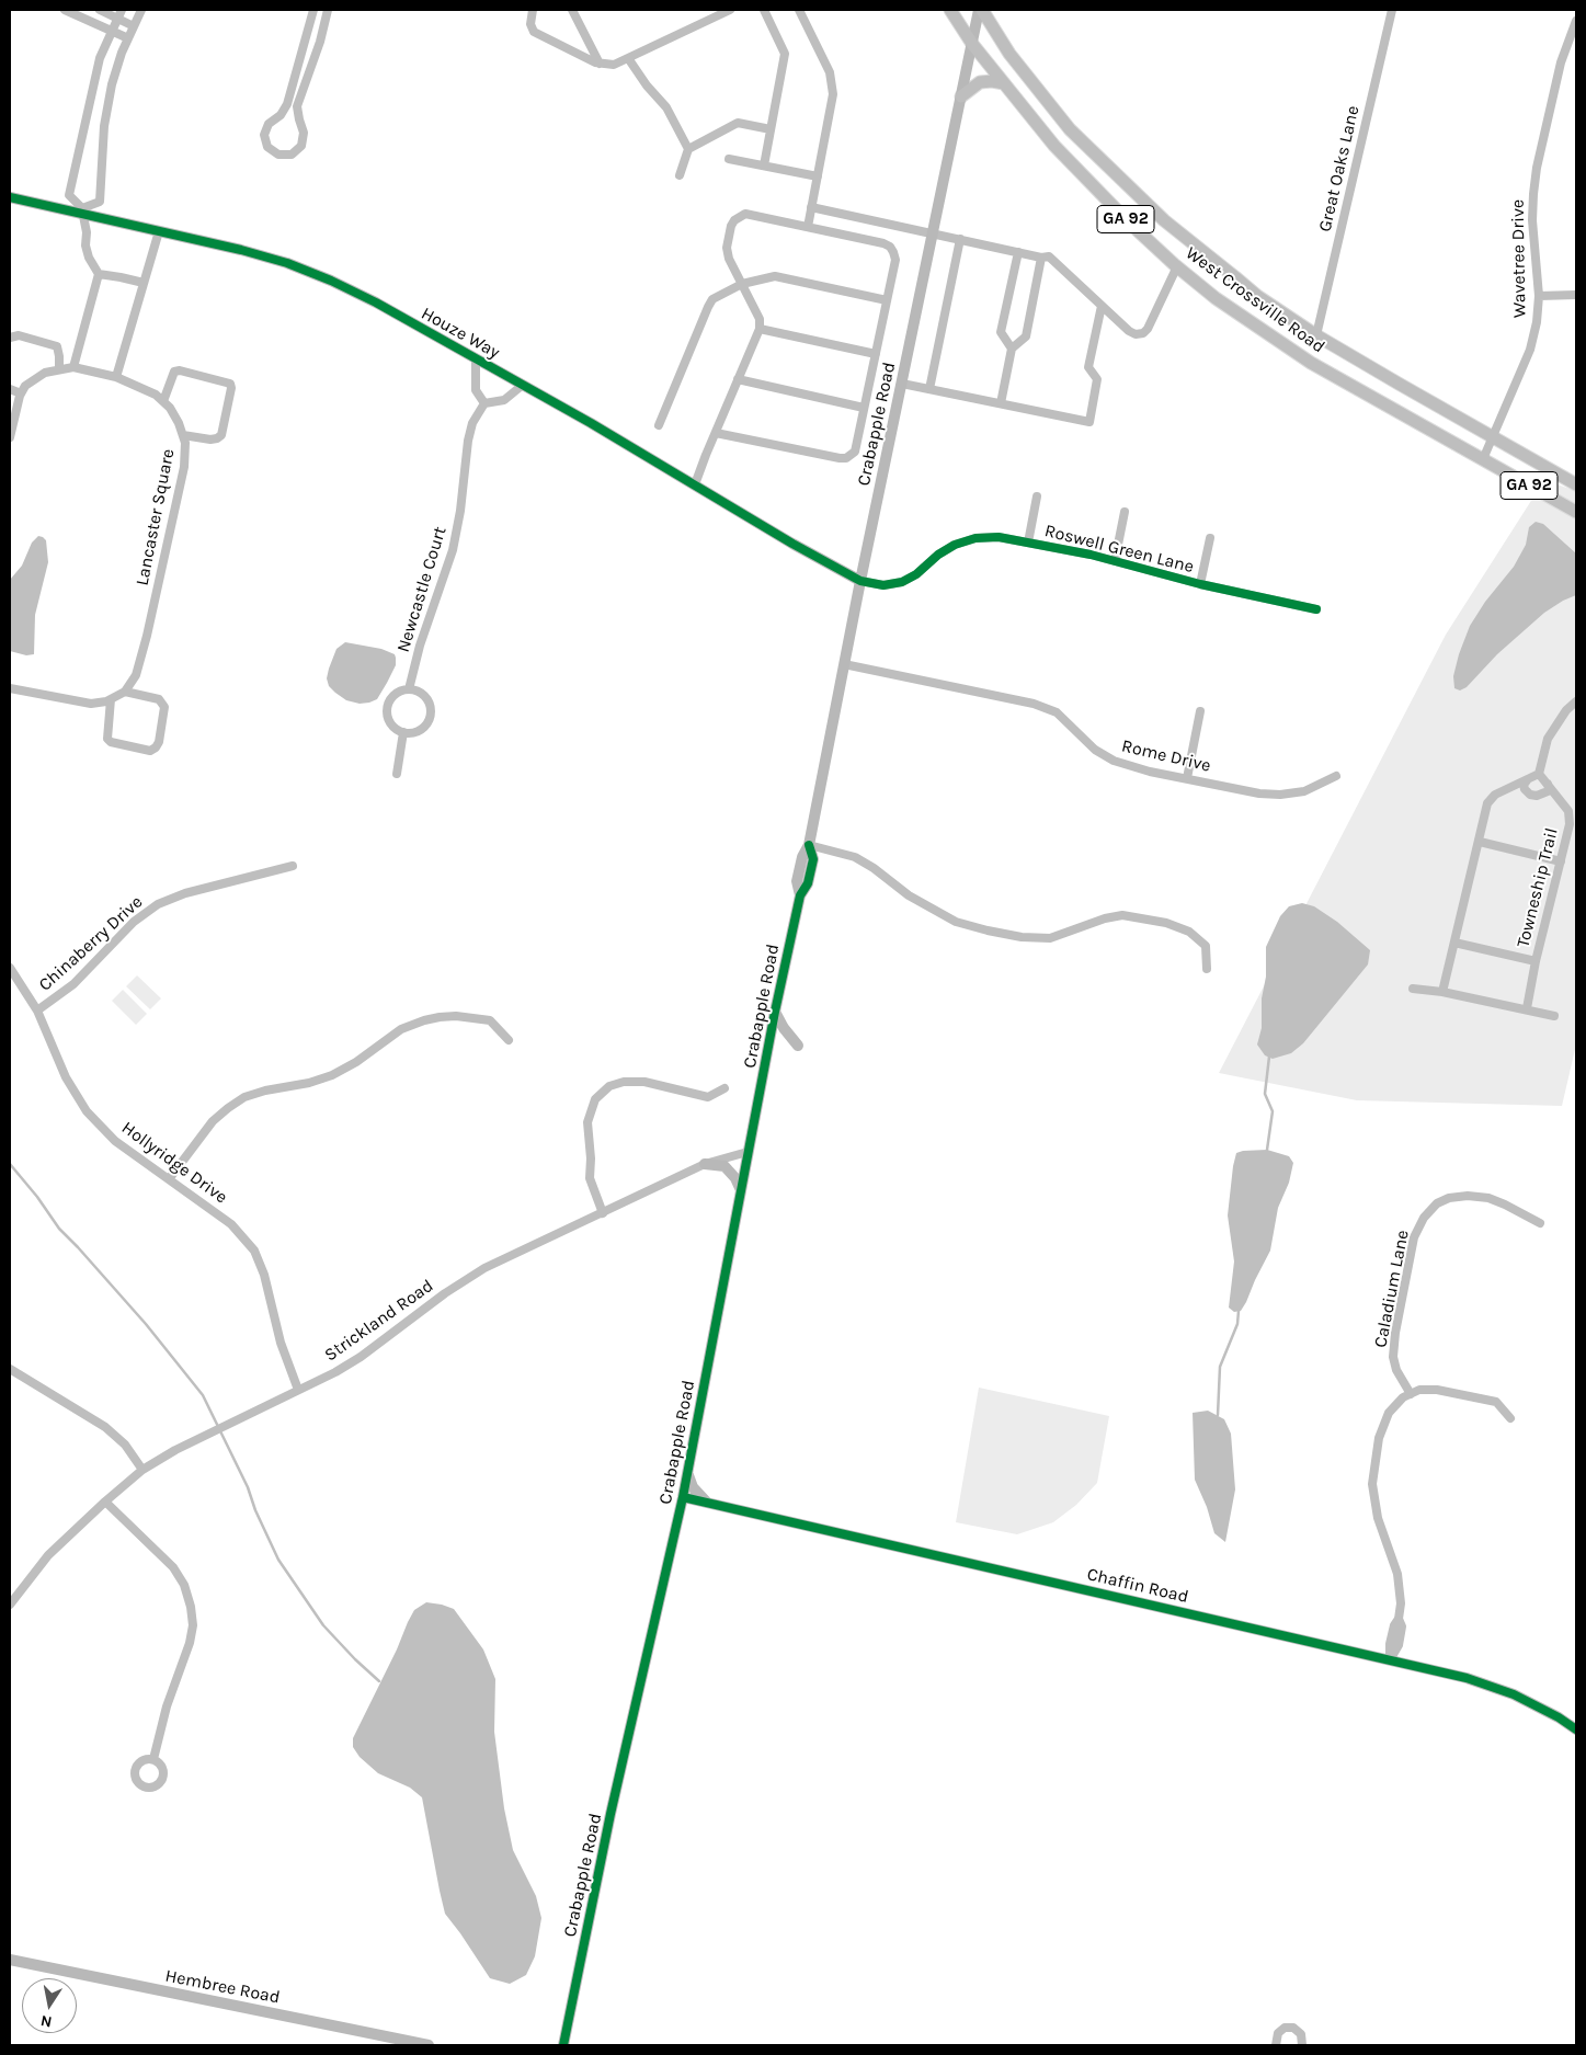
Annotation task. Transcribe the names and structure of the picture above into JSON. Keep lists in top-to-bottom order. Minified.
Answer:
{"streets":{"main road":["GA 92","West Crossville Road"],"street":["Great Oaks Lane","Wavetree Drive","Houze Way","Crabapple Road","Lancaster Square","Roswell Green Lane","Newcastle Court","Rome Drive","Towneship Trail","Chinaberry Drive","Hollyridge Drive","Caladium Lane","Strickland Road","Chaffin Road","Hembree Road"]},"crossings":[["Great Oaks Lane","West Crossville Road"],["GA 92","West Crossville Road"],["GA 92","Crabapple Road"],["Wavetree Drive","West Crossville Road"],["West Crossville Road","Crabapple Road"],["Houze Way","Crabapple Road"],["Houze Way","Roswell Green Lane"],["Crabapple Road","Roswell Green Lane"],["Crabapple Road","Rome Drive"],["Crabapple Road","Strickland Road"],["Crabapple Road","Chaffin Road"],["Chinaberry Drive","Hollyridge Drive"],["Hollyridge Drive","Strickland Road"]],"north":"bottom"}
